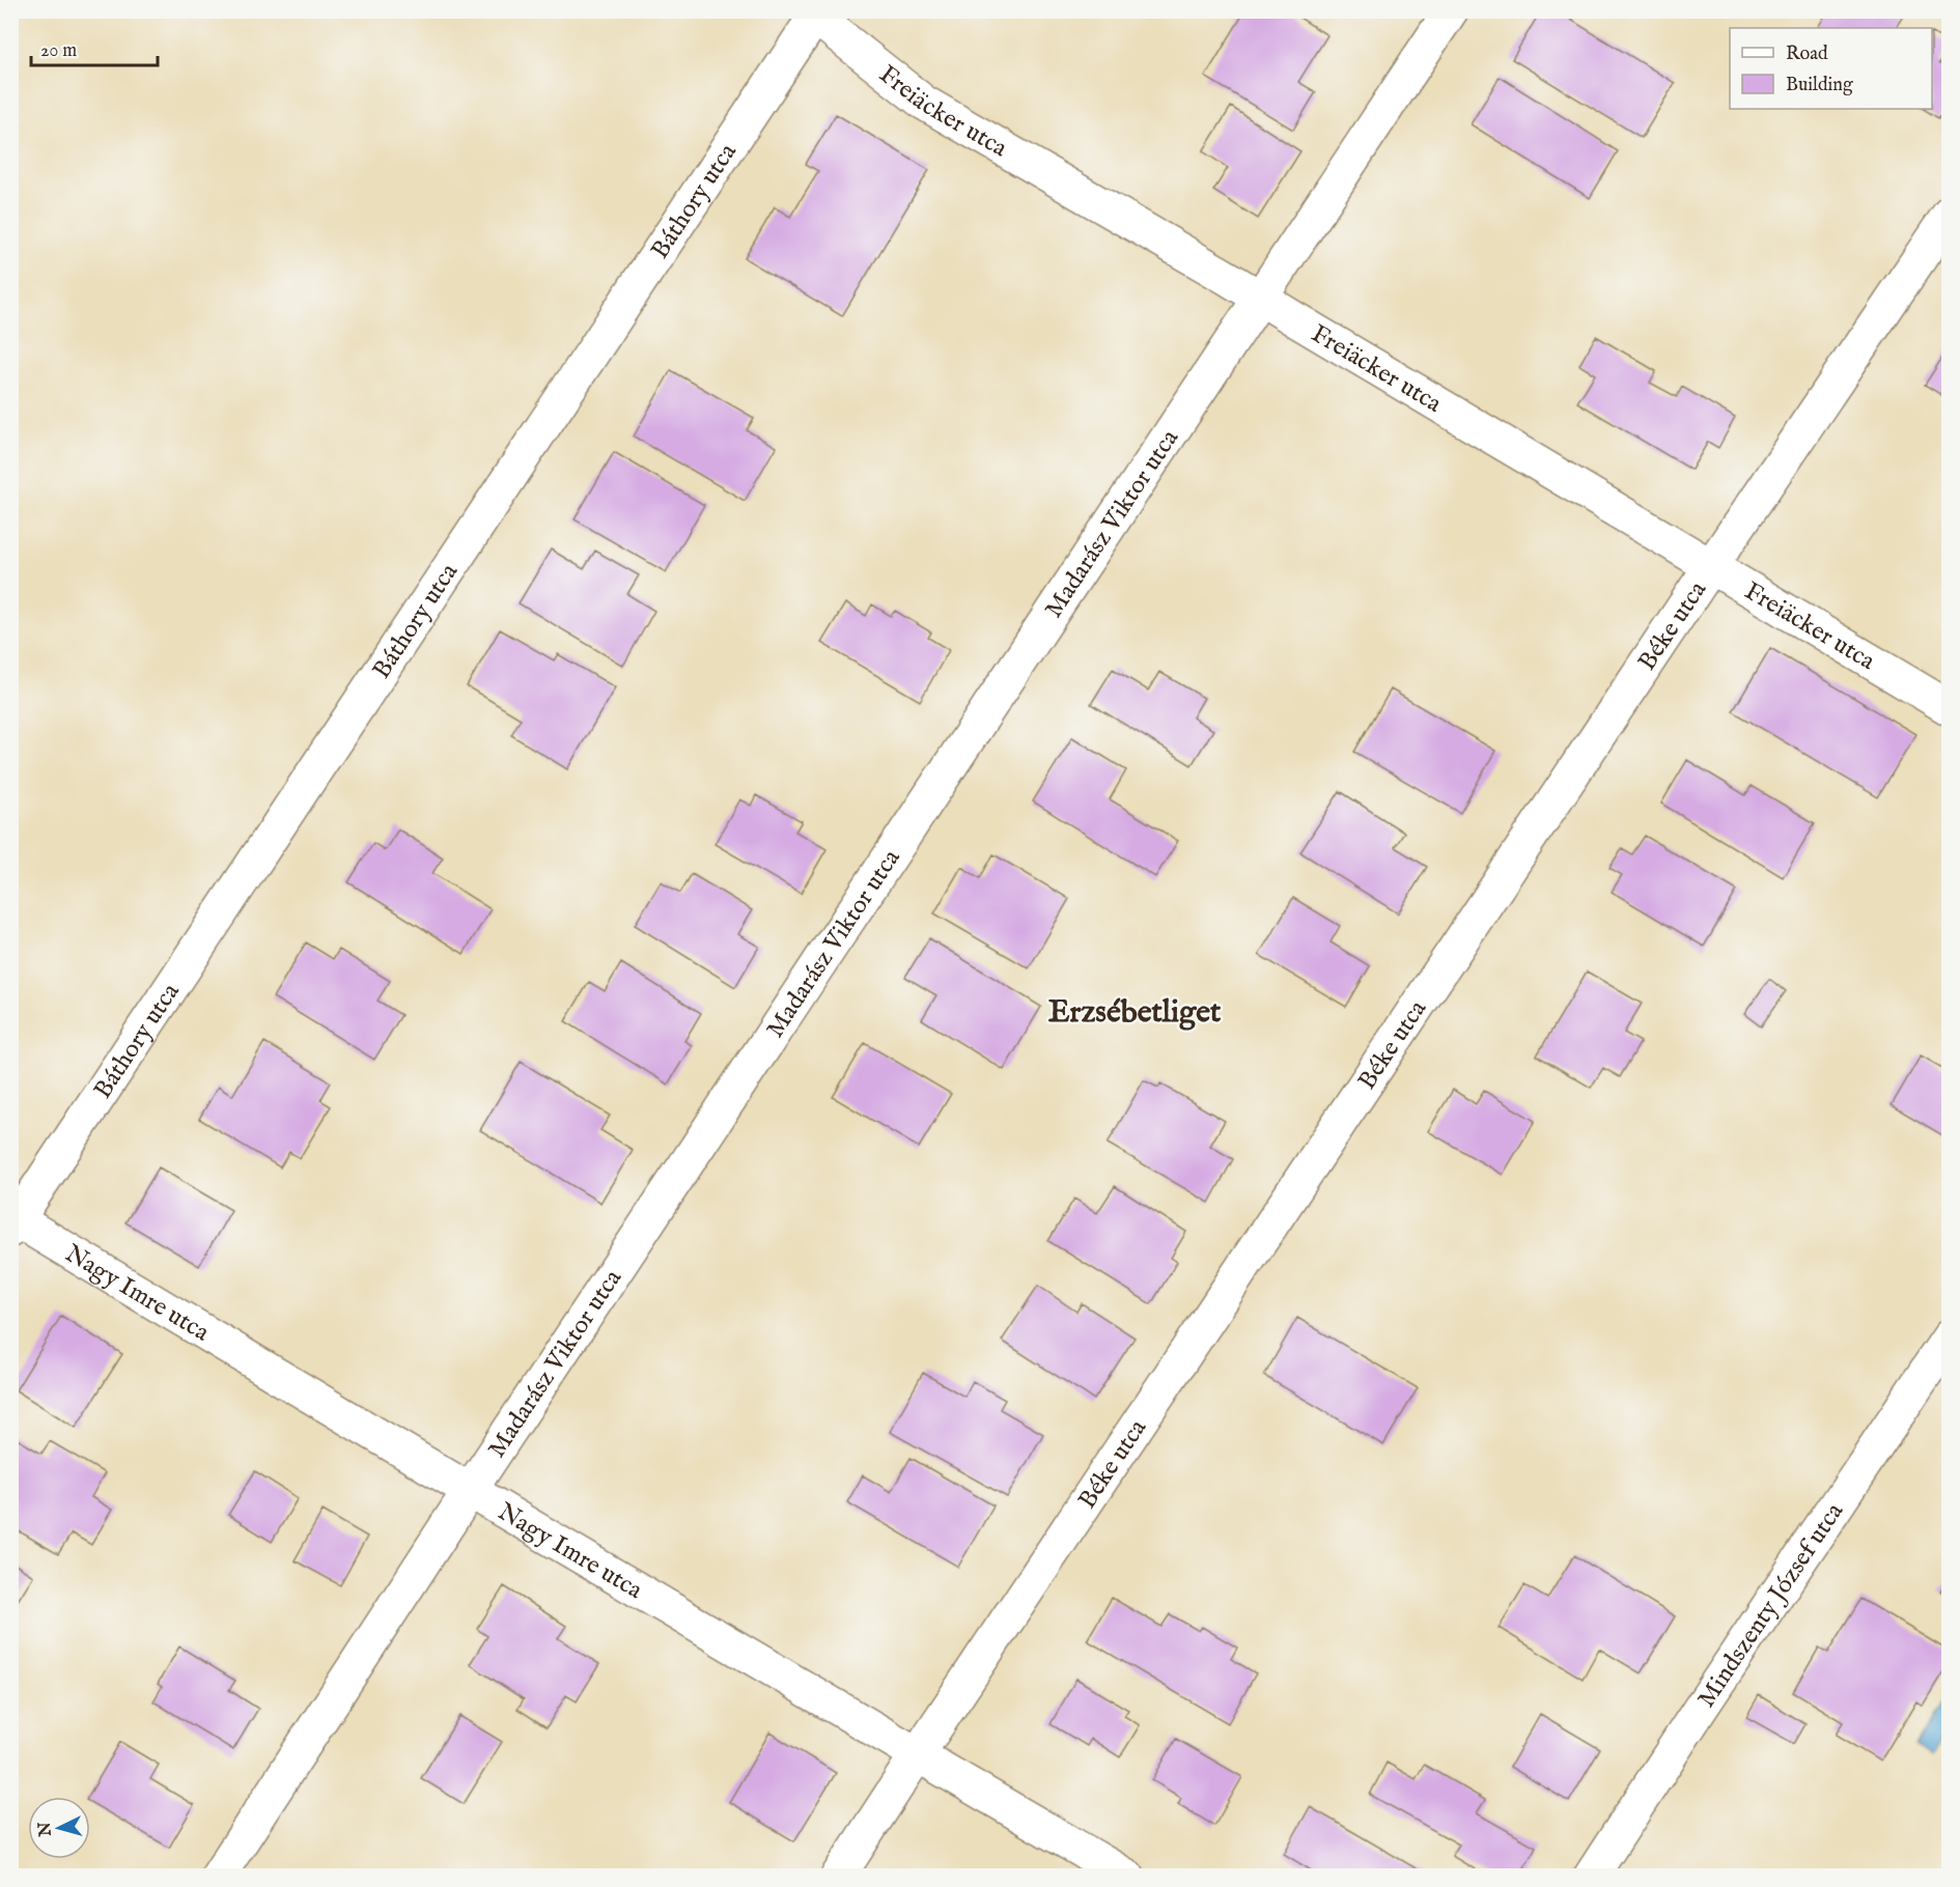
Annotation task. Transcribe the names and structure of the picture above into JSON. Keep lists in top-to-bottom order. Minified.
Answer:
{"streets":{"street":["Freiäcker utca","Báthory utca","Madarász Viktor utca","Béke utca","Nagy Imre utca","Mindszenty József utca"]},"crossings":[["Freiäcker utca","Báthory utca"],["Freiäcker utca","Madarász Viktor utca"],["Freiäcker utca","Béke utca"],["Báthory utca","Nagy Imre utca"],["Madarász Viktor utca","Nagy Imre utca"],["Béke utca","Nagy Imre utca"]],"districts":["Erzsébetliget"],"legend":["Road","Building"],"scale_bar":"20 m","north":"left"}
